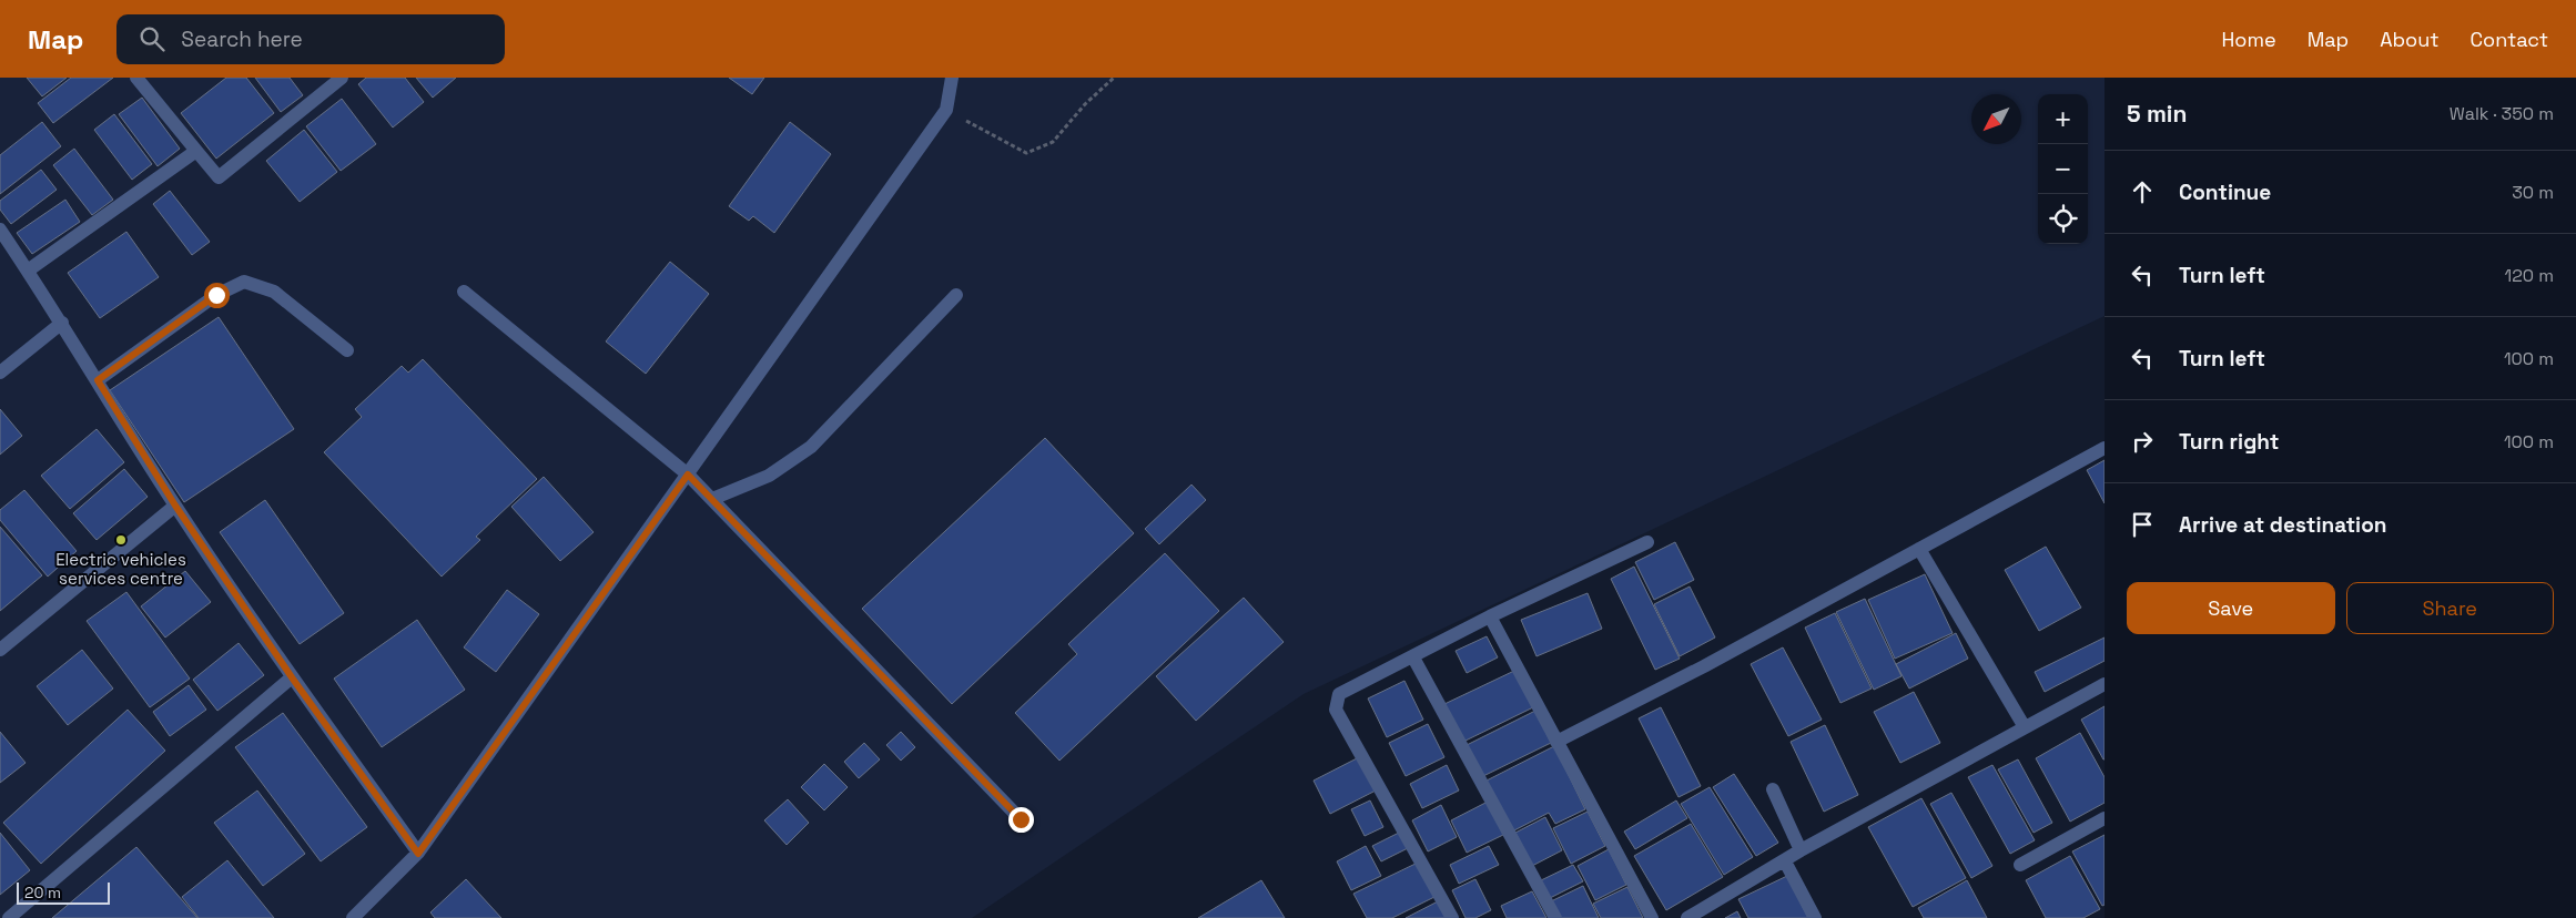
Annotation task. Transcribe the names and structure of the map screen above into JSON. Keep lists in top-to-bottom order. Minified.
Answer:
{"places":["Electric vehicles services centre"],"scale_bar":"20 m","north":"bottom left","page":{"header":"Map","search":"Search here","nav":["Home","Map","About","Contact"],"heading":["5 min","Walk · 350 m"],"map_buttons":["+","−"],"list":[["Continue","30 m"],["Turn left","120 m"],["Turn left","100 m"],["Turn right","100 m"],"Arrive at destination"],"buttons":["Save","Share"],"scale":"20 m"}}
